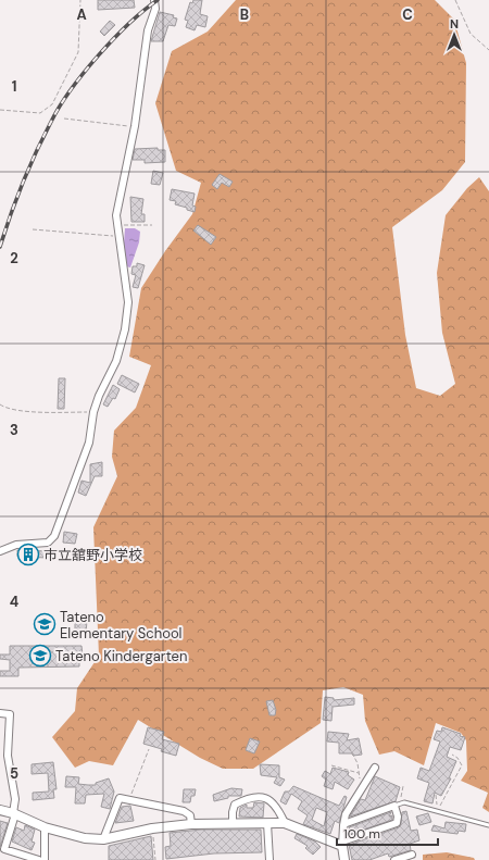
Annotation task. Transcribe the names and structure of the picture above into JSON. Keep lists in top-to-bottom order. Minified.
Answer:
{"places":{"building":["市立舘野小学校"],"school or university":["Tateno Elementary School","Tateno Kindergarten"]},"scale_bar":"100 m","north":"top","grid":{"columns":["A","B","C"],"rows":["1","2","3","4","5"]}}
